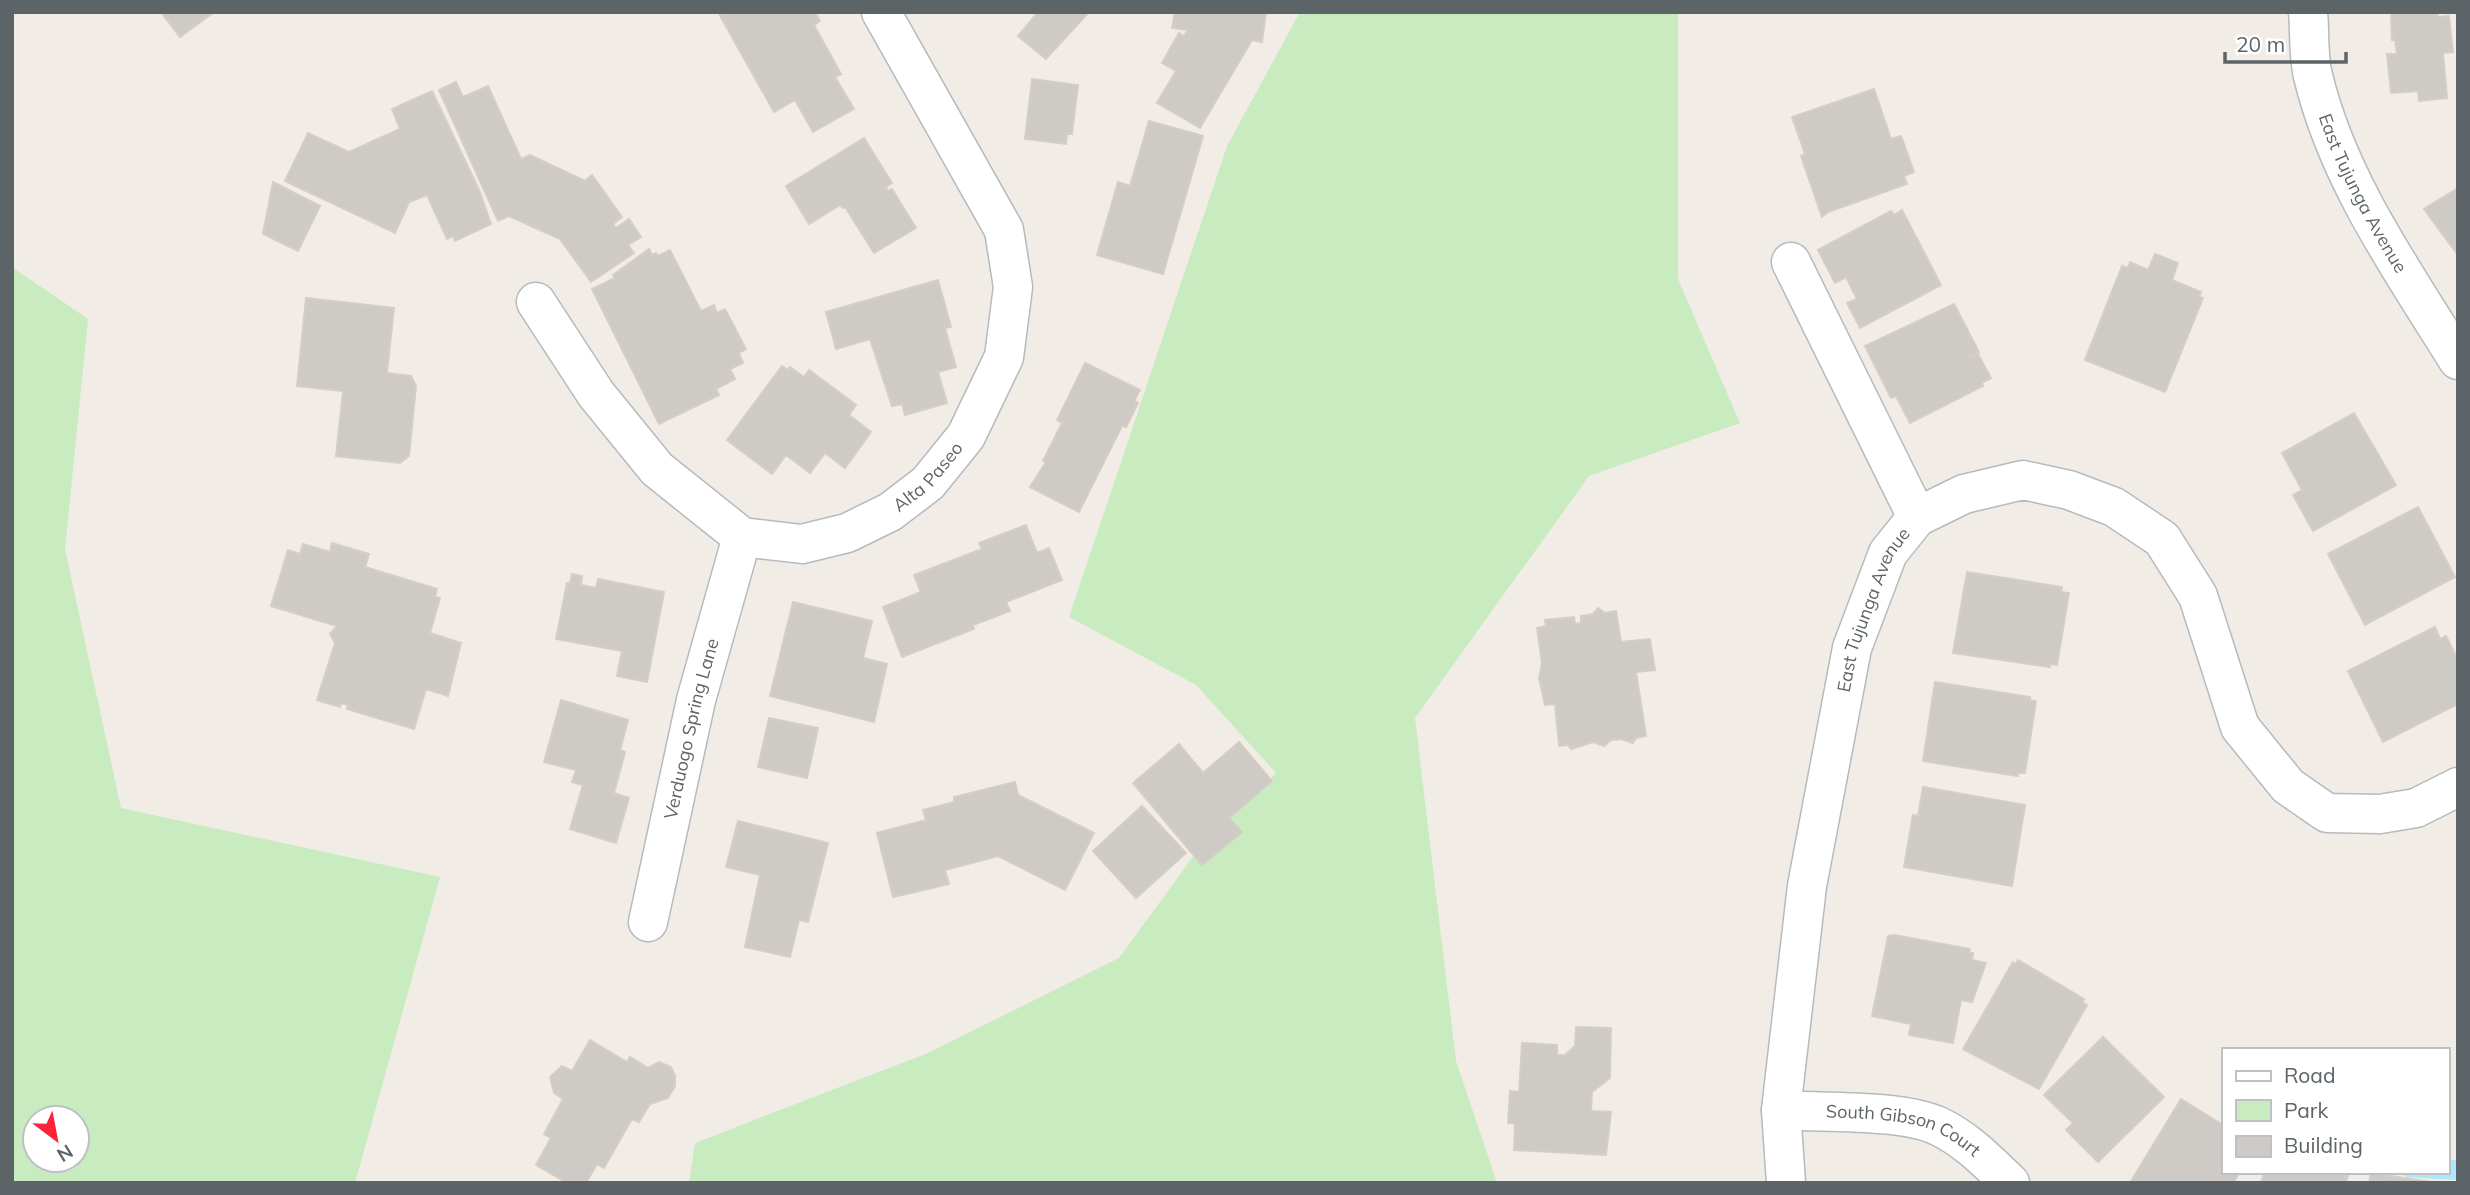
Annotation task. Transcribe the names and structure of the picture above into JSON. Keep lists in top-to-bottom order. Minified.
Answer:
{"streets":{"street":["East Tujunga Avenue","Alta Paseo","Verduogo Spring Lane","South Gibson Court"]},"crossings":[["East Tujunga Avenue","South Gibson Court"],["Alta Paseo","Verduogo Spring Lane"]],"legend":["Road","Park","Building"],"scale_bar":"20 m","north":"bottom right"}
